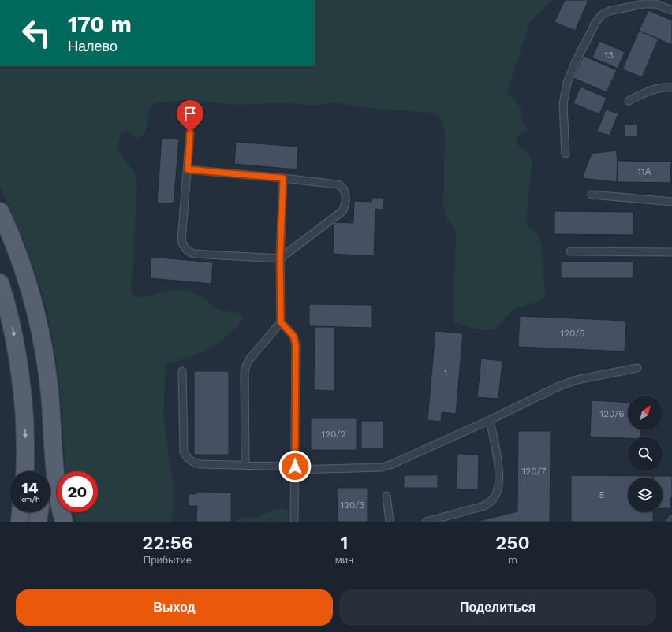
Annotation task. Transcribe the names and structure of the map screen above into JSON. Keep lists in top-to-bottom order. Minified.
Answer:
{"house_numbers":["13","11А","120/5","1","120/6","120/2","120/7","5","120/3"],"north":"top right","page":{"turn":["170 m","Налево"],"speed":"14 km/h","limit":"20","eta":["22:56","Прибытие","1","мин","250","m"],"buttons":["Выход","Поделиться"]}}
